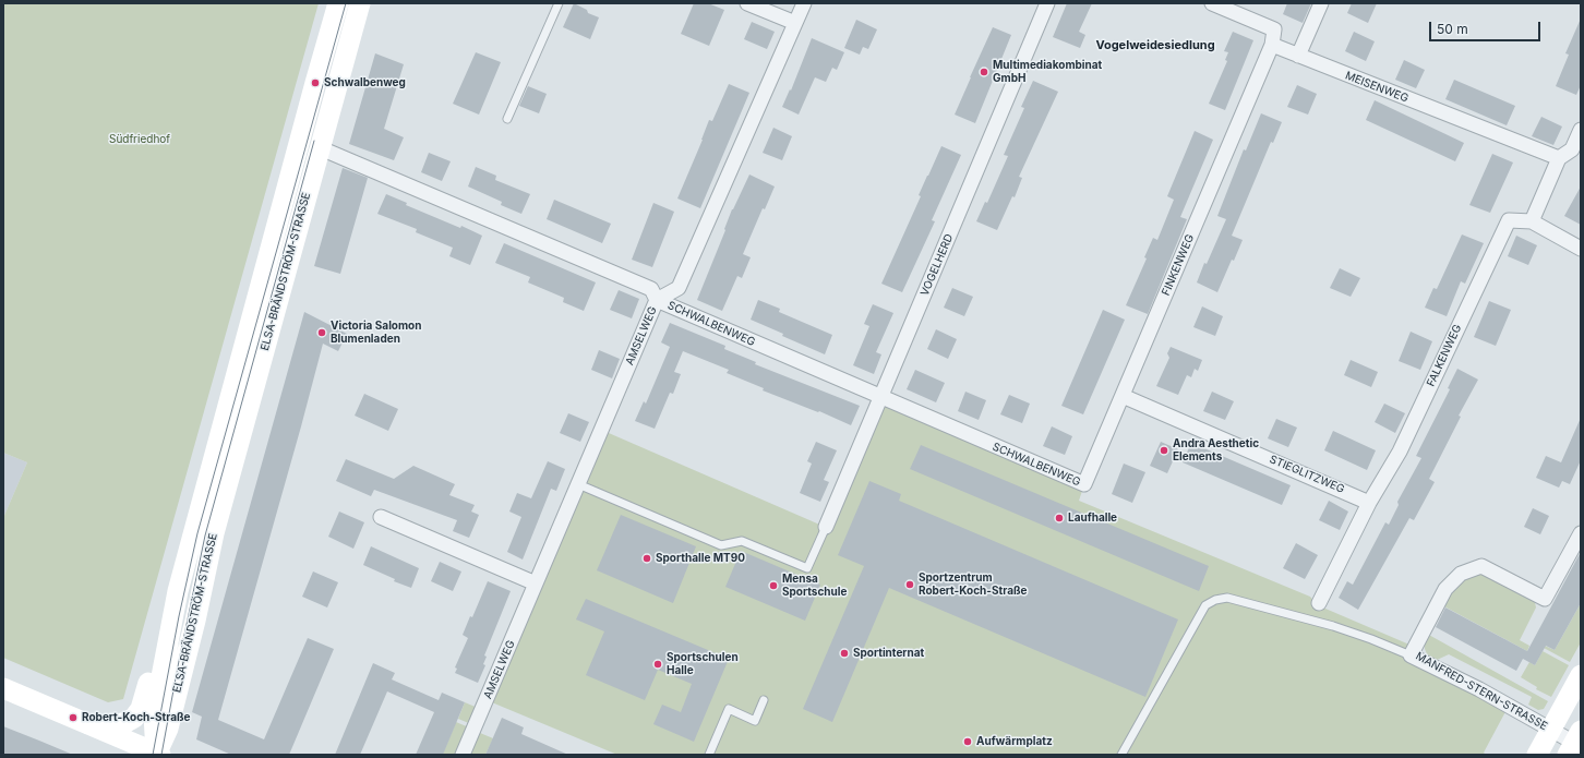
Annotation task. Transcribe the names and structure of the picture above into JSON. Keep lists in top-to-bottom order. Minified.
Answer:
{"streets":{"street":["MEISENWEG","VOGELHERD","FINKENWEG","ELSA-BRÄNDSTRÖM-STRASSE","SCHWALBENWEG","AMSELWEG","FALKENWEG","STIEGLITZWEG","MANFRED-STERN-STRASSE"]},"crossings":[["MEISENWEG","FINKENWEG"],["VOGELHERD","SCHWALBENWEG"],["FINKENWEG","SCHWALBENWEG"],["FINKENWEG","STIEGLITZWEG"],["ELSA-BRÄNDSTRÖM-STRASSE","SCHWALBENWEG"],["SCHWALBENWEG","AMSELWEG"],["FALKENWEG","STIEGLITZWEG"]],"districts":["Vogelweidesiedlung"],"parks":["Südfriedhof"],"places":["Multimediakombinat GmbH","Schwalbenweg","Victoria Salomon Blumenladen","Andra Aesthetic Elements","Laufhalle","Sporthalle MT90","Sportzentrum Robert-Koch-Straße","Mensa Sportschule","Sportinternat","Sportschulen Halle","Robert-Koch-Straße","Aufwärmplatz"],"scale_bar":"50 m"}
